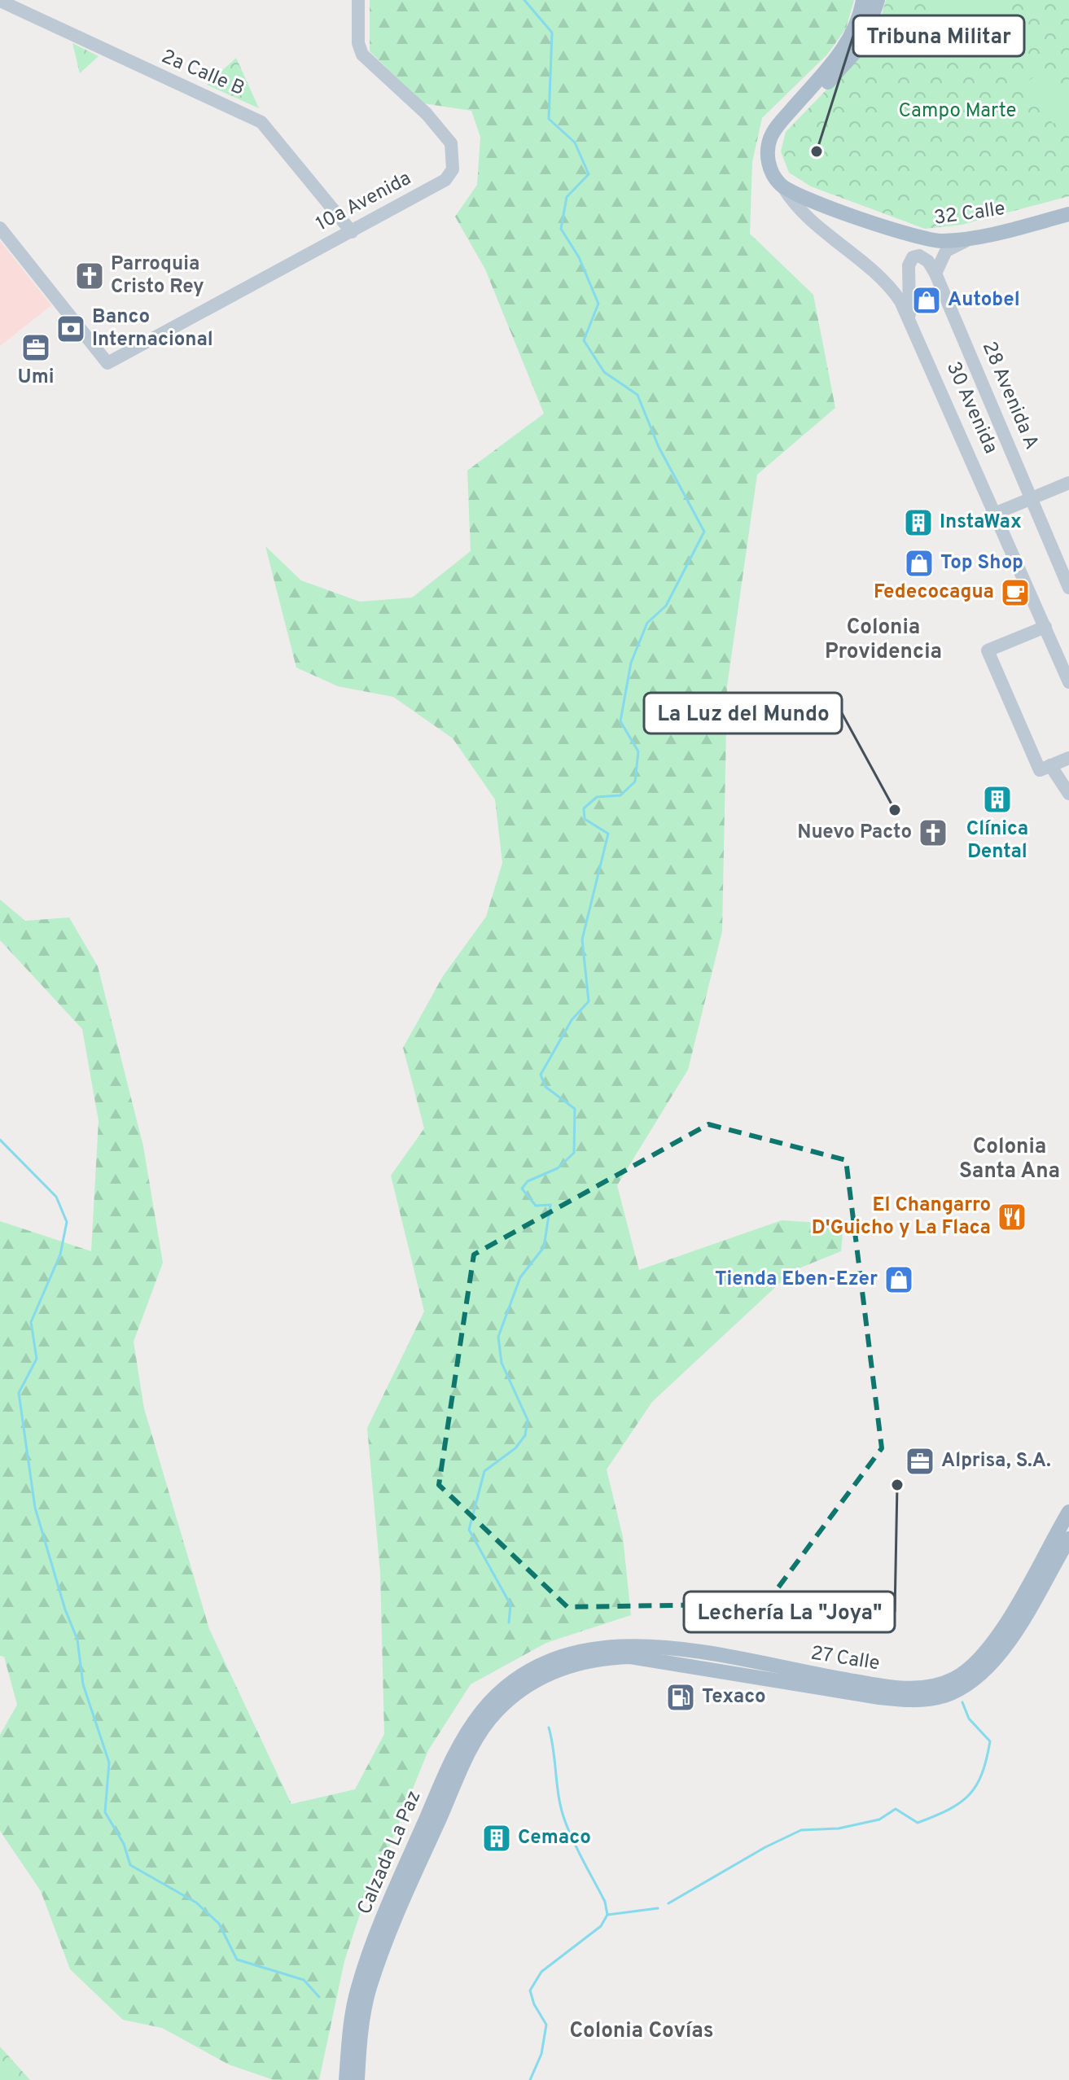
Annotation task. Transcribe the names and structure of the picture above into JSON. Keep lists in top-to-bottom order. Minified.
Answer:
{"streets":{"main road":["32 Calle","27 Calle","Calzada La Paz"],"street":["2a Calle B","10a Avenida","28 Avenida A","30 Avenida"]},"crossings":[["2a Calle B","10a Avenida"],["27 Calle","Calzada La Paz"]],"districts":["Colonia Providencia","Colonia Santa Ana","Colonia Covías"],"parks":["Campo Marte"],"places":{"other":["Tribuna Militar","La Luz del Mundo","Lechería La \"Joya\""],"church":["Parroquia Cristo Rey","Nuevo Pacto"],"shop":["Autobel","Top Shop","Tienda Eben-Ezer"],"bank":["Banco Internacional"],"office":["Umi","Alprisa, S.A."],"building":["InstaWax","Clínica Dental","Cemaco"],"cafe":["Fedecocagua"],"restaurant":["El Changarro D'Guicho y La Flaca"],"fuel station":["Texaco"]}}
